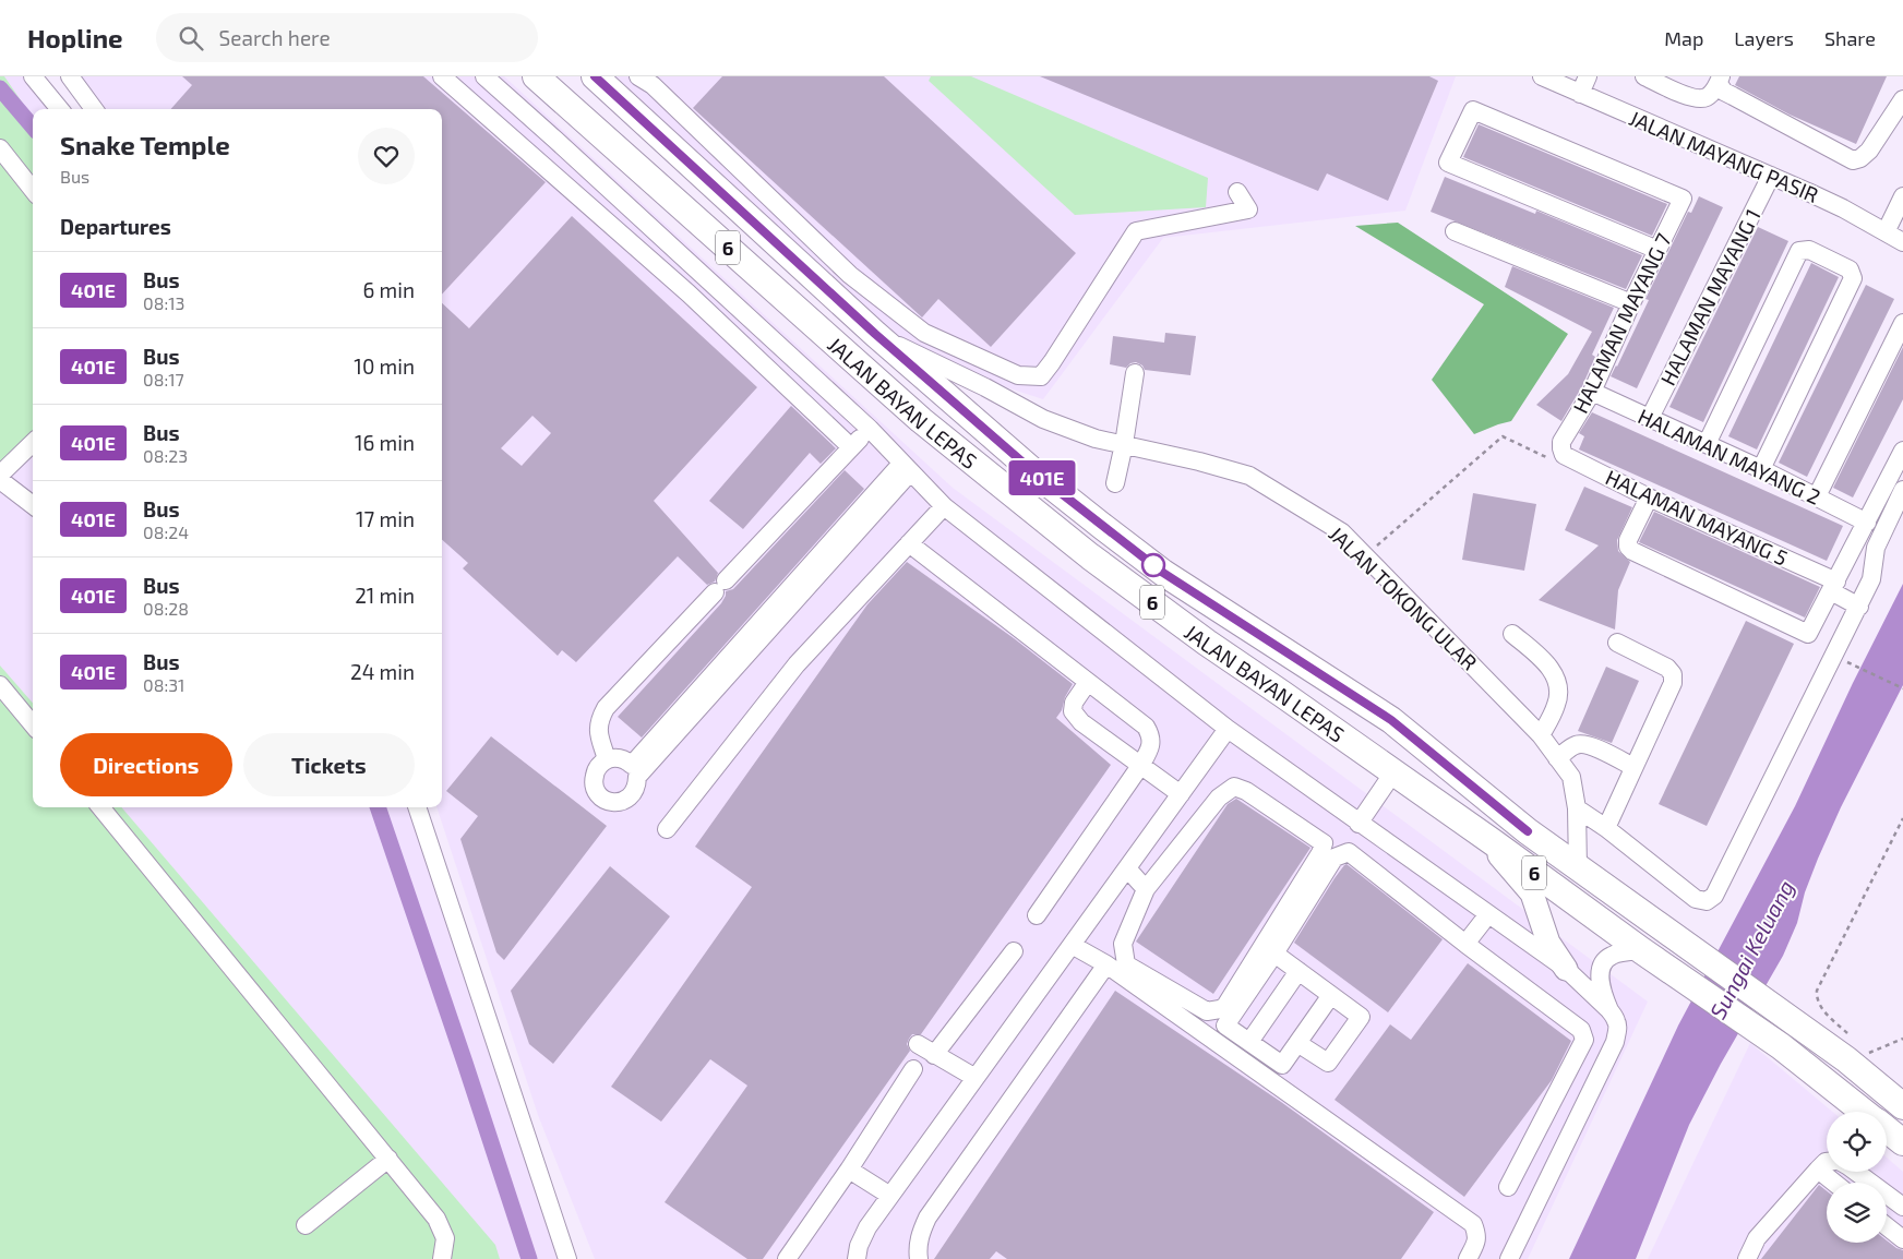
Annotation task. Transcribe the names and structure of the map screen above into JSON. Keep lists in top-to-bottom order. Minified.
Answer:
{"streets":{"highway":["6","JALAN BAYAN LEPAS"],"street":["JALAN MAYANG PASIR","HALAMAN MAYANG 1","HALAMAN MAYANG 7","HALAMAN MAYANG 2","HALAMAN MAYANG 5","JALAN TOKONG ULAR"]},"crossings":[["JALAN MAYANG PASIR","HALAMAN MAYANG 1"],["HALAMAN MAYANG 1","HALAMAN MAYANG 2"],["HALAMAN MAYANG 7","HALAMAN MAYANG 2"],["HALAMAN MAYANG 7","HALAMAN MAYANG 5"],["JALAN BAYAN LEPAS","JALAN TOKONG ULAR"]],"water":["Sungai Keluang"],"lines":["bus line 401E"],"page":{"header":"Hopline","search":"Search here","nav":["Map","Layers","Share"],"on_map":"401E","heading":[["Snake Temple","Bus"],"Departures"],"list":[{"mark":"401E","name":"Bus","note":"08:13","value":"6 min"},{"mark":"401E","name":"Bus","note":"08:17","value":"10 min"},{"mark":"401E","name":"Bus","note":"08:23","value":"16 min"},{"mark":"401E","name":"Bus","note":"08:24","value":"17 min"},{"mark":"401E","name":"Bus","note":"08:28","value":"21 min"},{"mark":"401E","name":"Bus","note":"08:31","value":"24 min"}],"buttons":["Directions","Tickets"]}}
